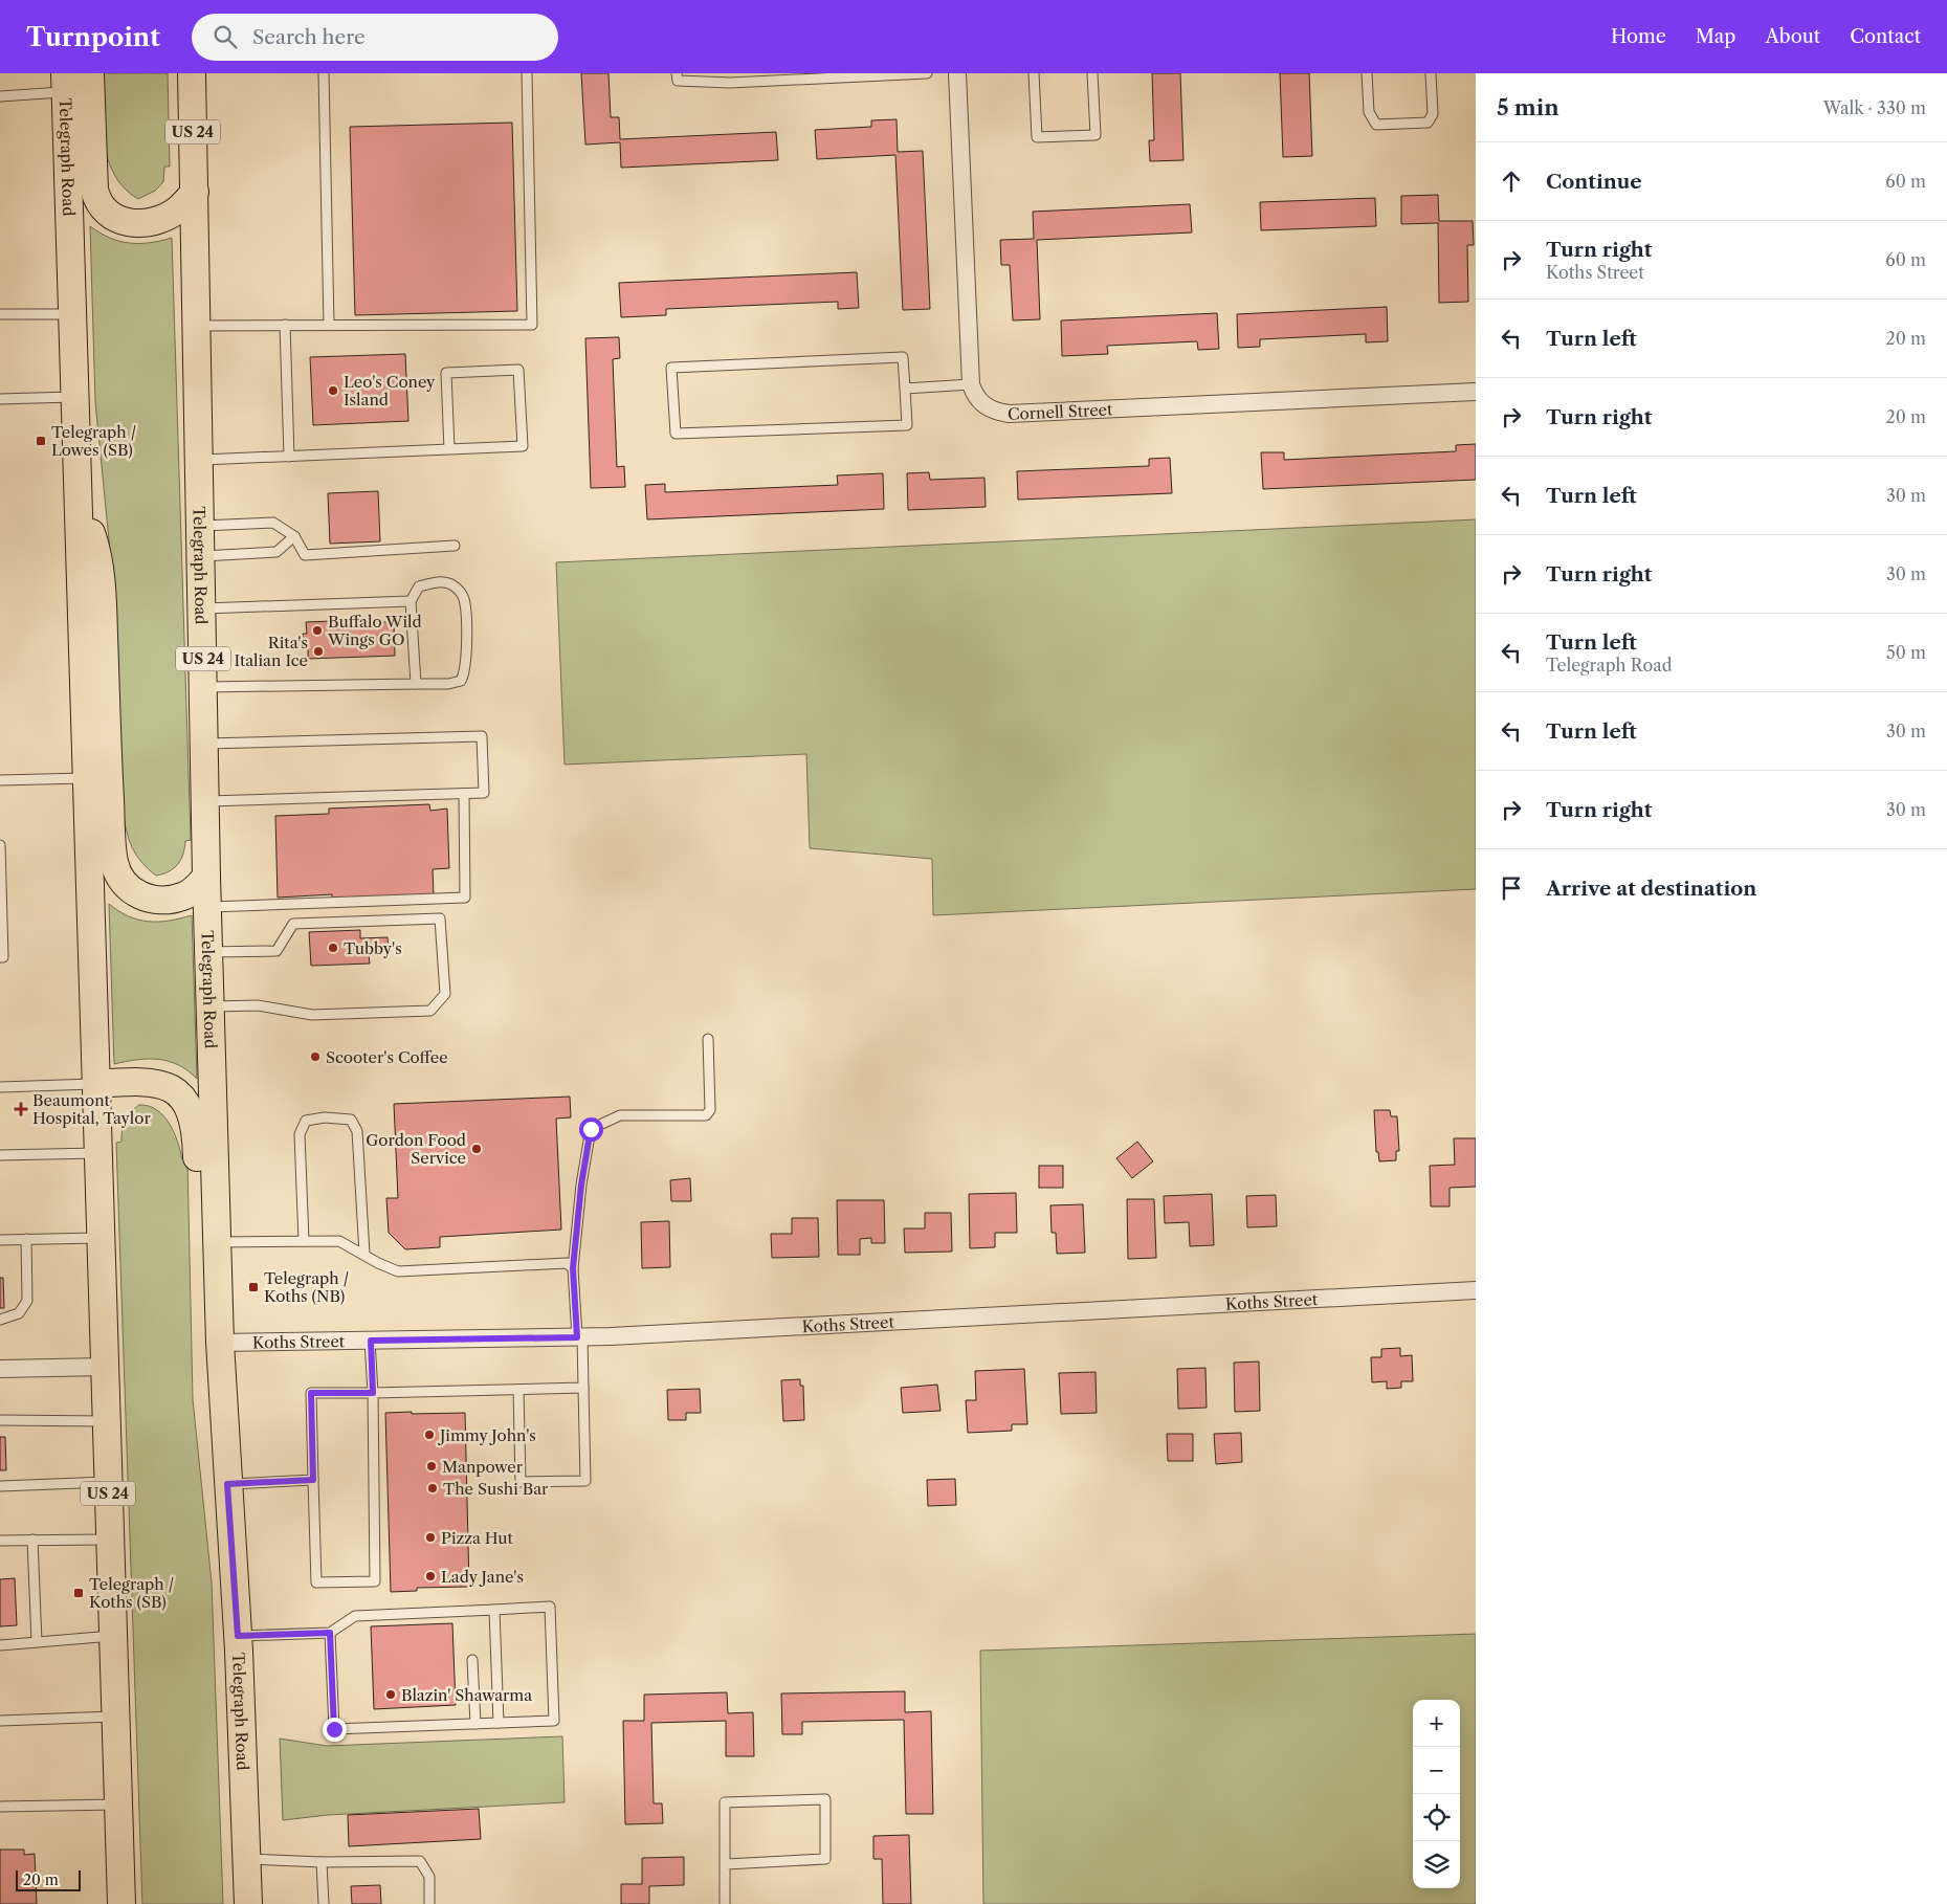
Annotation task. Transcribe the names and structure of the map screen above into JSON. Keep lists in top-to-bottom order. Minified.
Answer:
{"streets":{"main road":["US 24","Telegraph Road"],"street":["Cornell Street","Koths Street"]},"crossings":[["Telegraph Road","Koths Street"]],"places":{"other":["Leo's Coney Island","Buffalo Wild Wings GO","Rita's Italian Ice","Tubby's","Scooter's Coffee","Gordon Food Service","Jimmy John's","Manpower","The Sushi Bar","Pizza Hut","Lady Jane's","Blazin' Shawarma"],"transit":["Telegraph / Lowes (SB)","Telegraph / Koths (NB)","Telegraph / Koths (SB)"],"health":["Beaumont Hospital, Taylor"]},"scale_bar":"20 m","page":{"header":"Turnpoint","search":"Search here","nav":["Home","Map","About","Contact"],"heading":["5 min","Walk · 330 m"],"list":[["Continue","60 m"],["Turn right","Koths Street","60 m"],["Turn left","20 m"],["Turn right","20 m"],["Turn left","30 m"],["Turn right","30 m"],["Turn left","Telegraph Road","50 m"],["Turn left","30 m"],["Turn right","30 m"],"Arrive at destination"],"map_buttons":["+","−"],"scale":"20 m"}}
